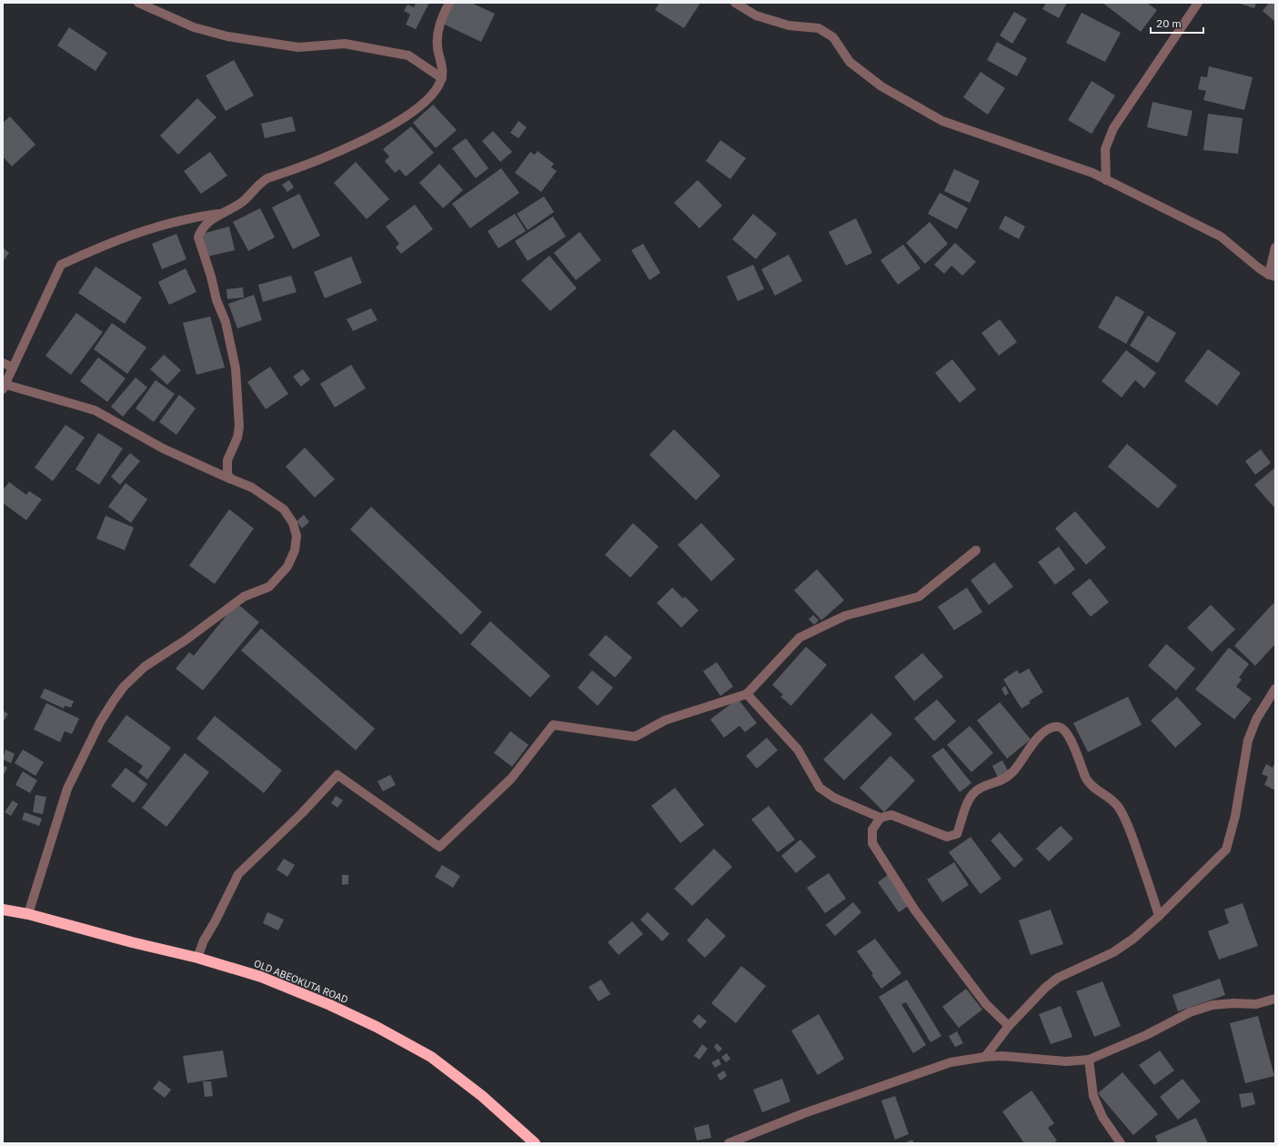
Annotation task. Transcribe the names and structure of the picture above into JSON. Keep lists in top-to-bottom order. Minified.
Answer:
{"streets":{"highway":["OLD ABEOKUTA ROAD"]},"scale_bar":"20 m"}
